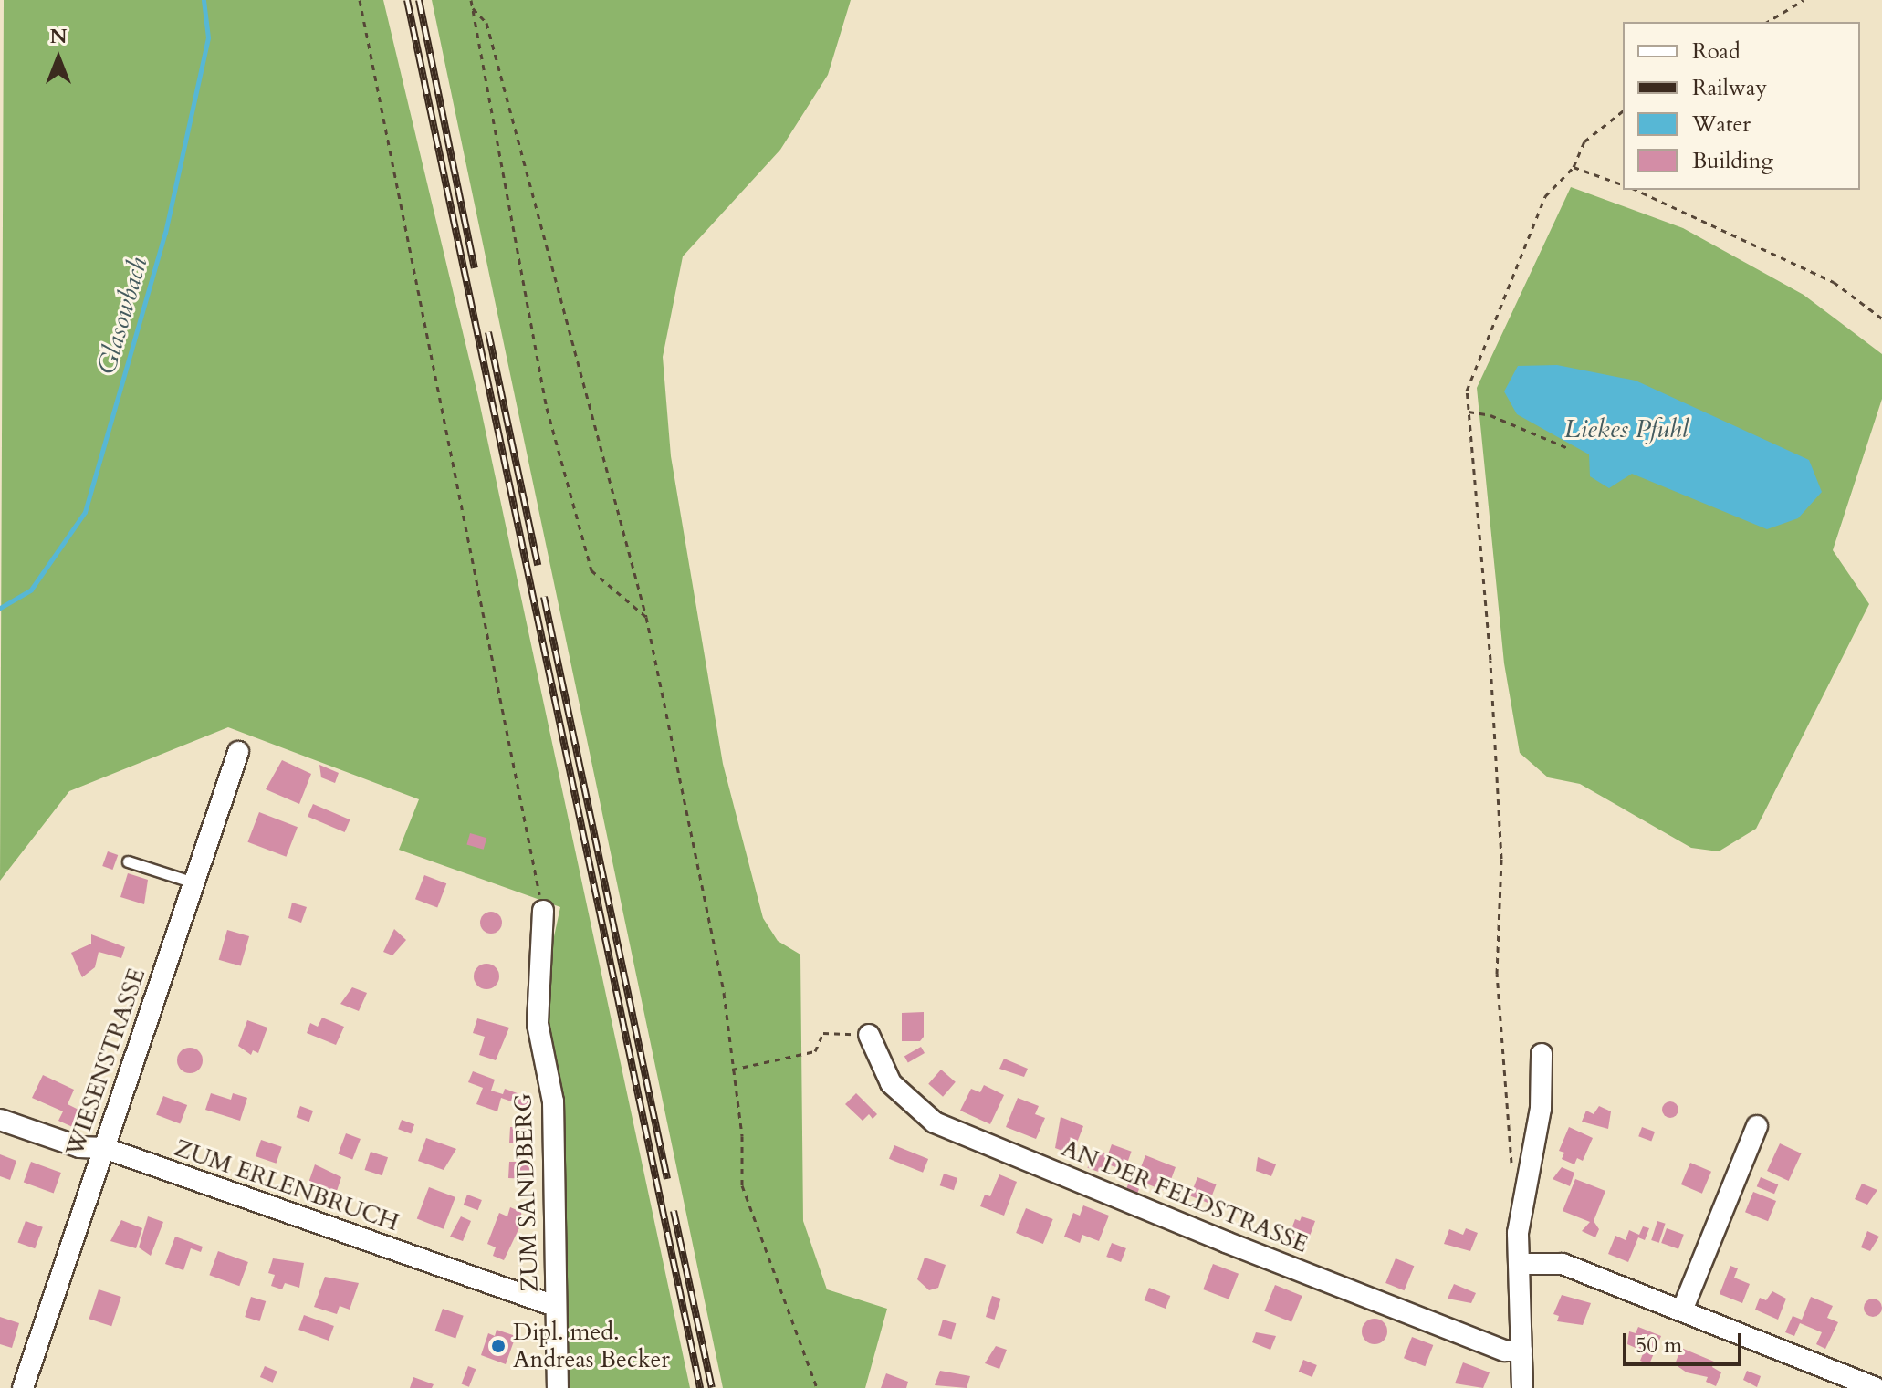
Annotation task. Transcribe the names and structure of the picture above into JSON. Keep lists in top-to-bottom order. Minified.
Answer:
{"streets":{"street":["WIESENSTRASSE","ZUM ERLENBRUCH","ZUM SANDBERG","AN DER FELDSTRASSE"]},"crossings":[["WIESENSTRASSE","ZUM ERLENBRUCH"],["ZUM ERLENBRUCH","ZUM SANDBERG"]],"water":["Glasowbach","Liekes Pfuhl"],"places":["Dipl. med. Andreas Becker"],"legend":["Road","Railway","Water","Building"],"scale_bar":"50 m","north":"top"}
